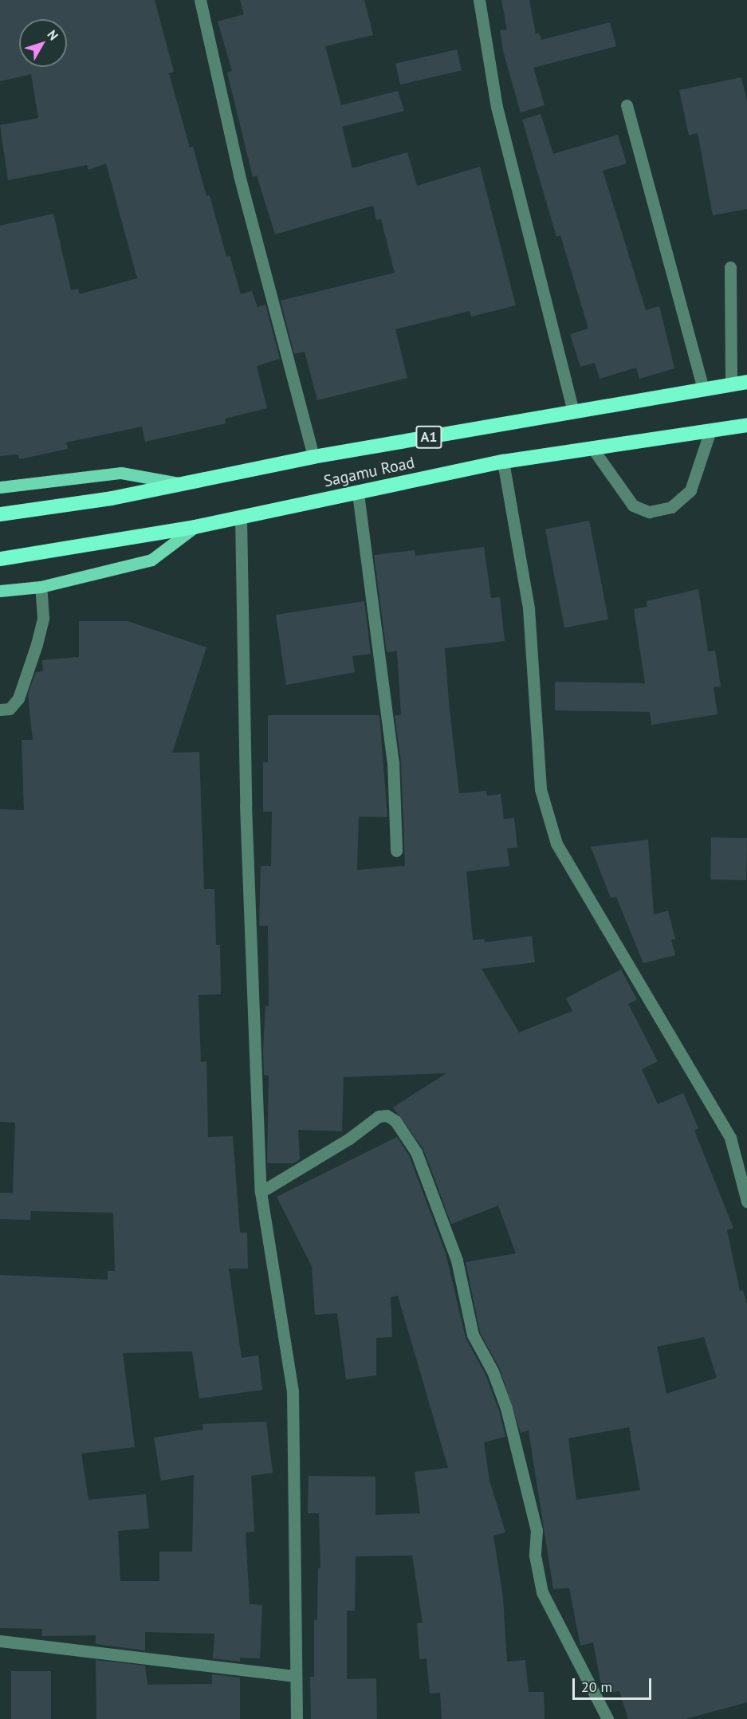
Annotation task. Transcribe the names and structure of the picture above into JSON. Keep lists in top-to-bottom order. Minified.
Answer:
{"streets":{"highway":["A1","Sagamu Road"]},"scale_bar":"20 m","north":"top right"}
